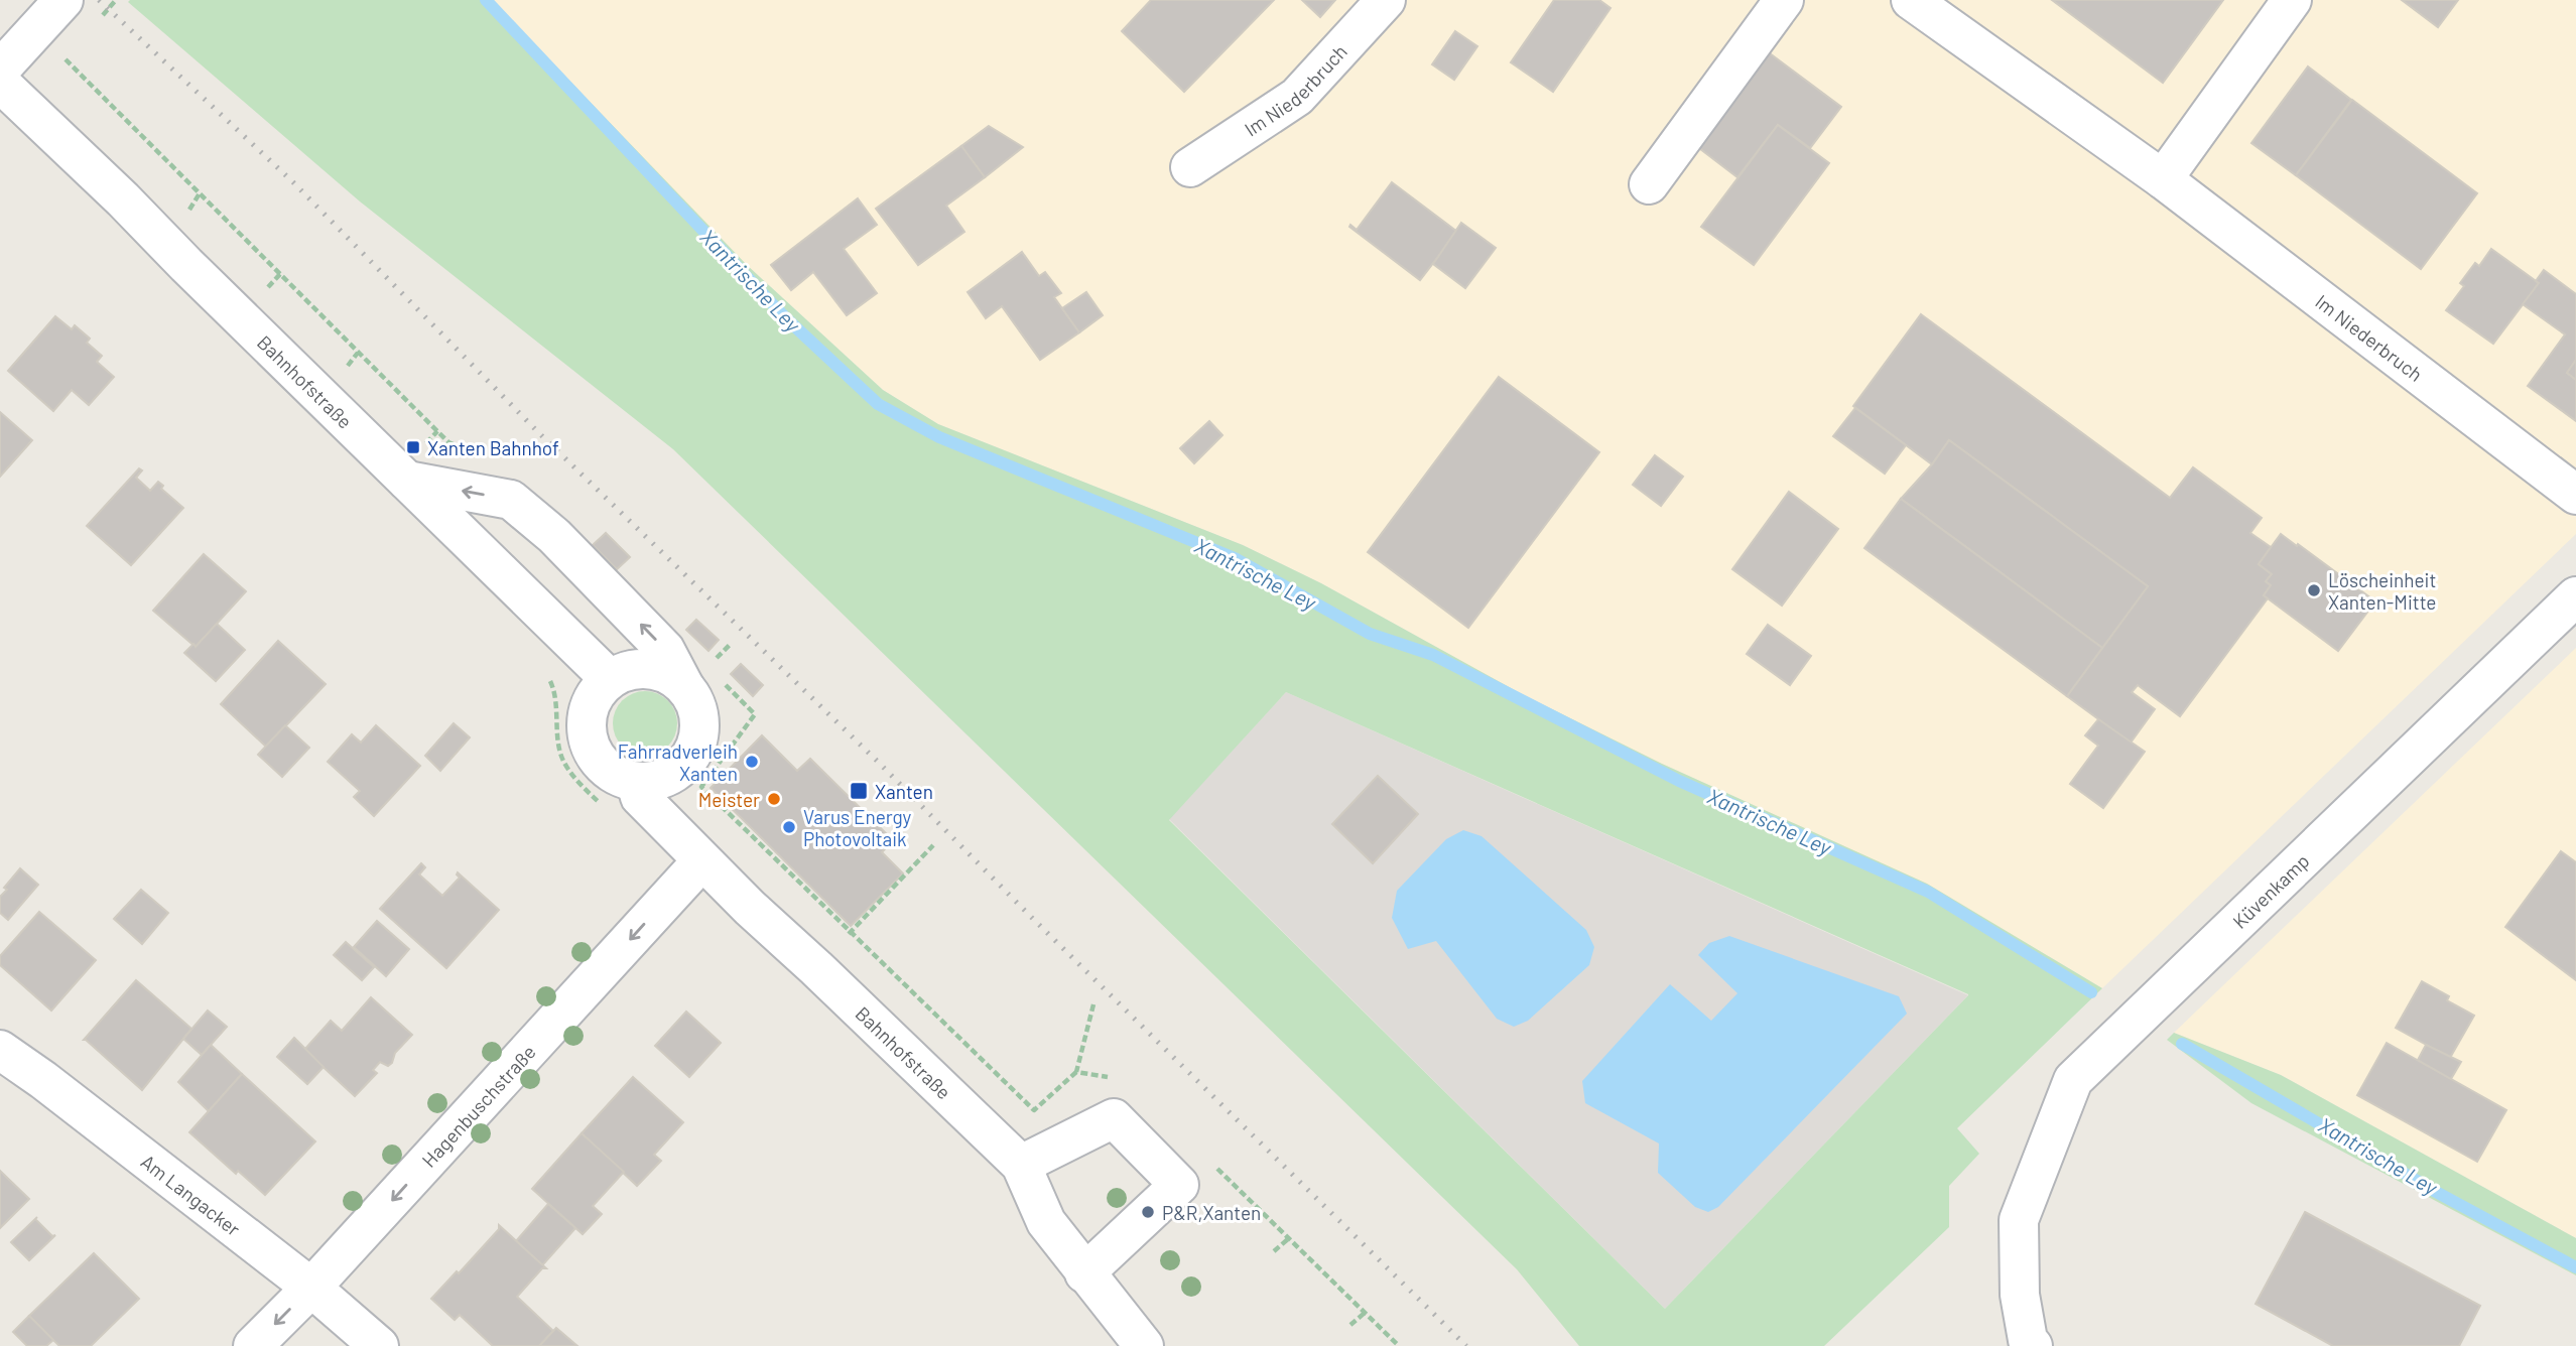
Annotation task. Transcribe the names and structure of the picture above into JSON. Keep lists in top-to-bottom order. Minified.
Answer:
{"streets":{"street":["Im Niederbruch","Bahnhofstraße","Küvenkamp","Hagenbuschstraße","Am Langacker"]},"crossings":[["Bahnhofstraße","Hagenbuschstraße"],["Hagenbuschstraße","Am Langacker"]],"one_way":["Hagenbuschstraße"],"water":["Xantrische Ley"],"places":{"transit":["Xanten Bahnhof","Xanten"],"other":["Löscheinheit Xanten-Mitte","Fahrradverleih Xanten","Meister","Varus Energy Photovoltaik","P&R,Xanten"]}}
